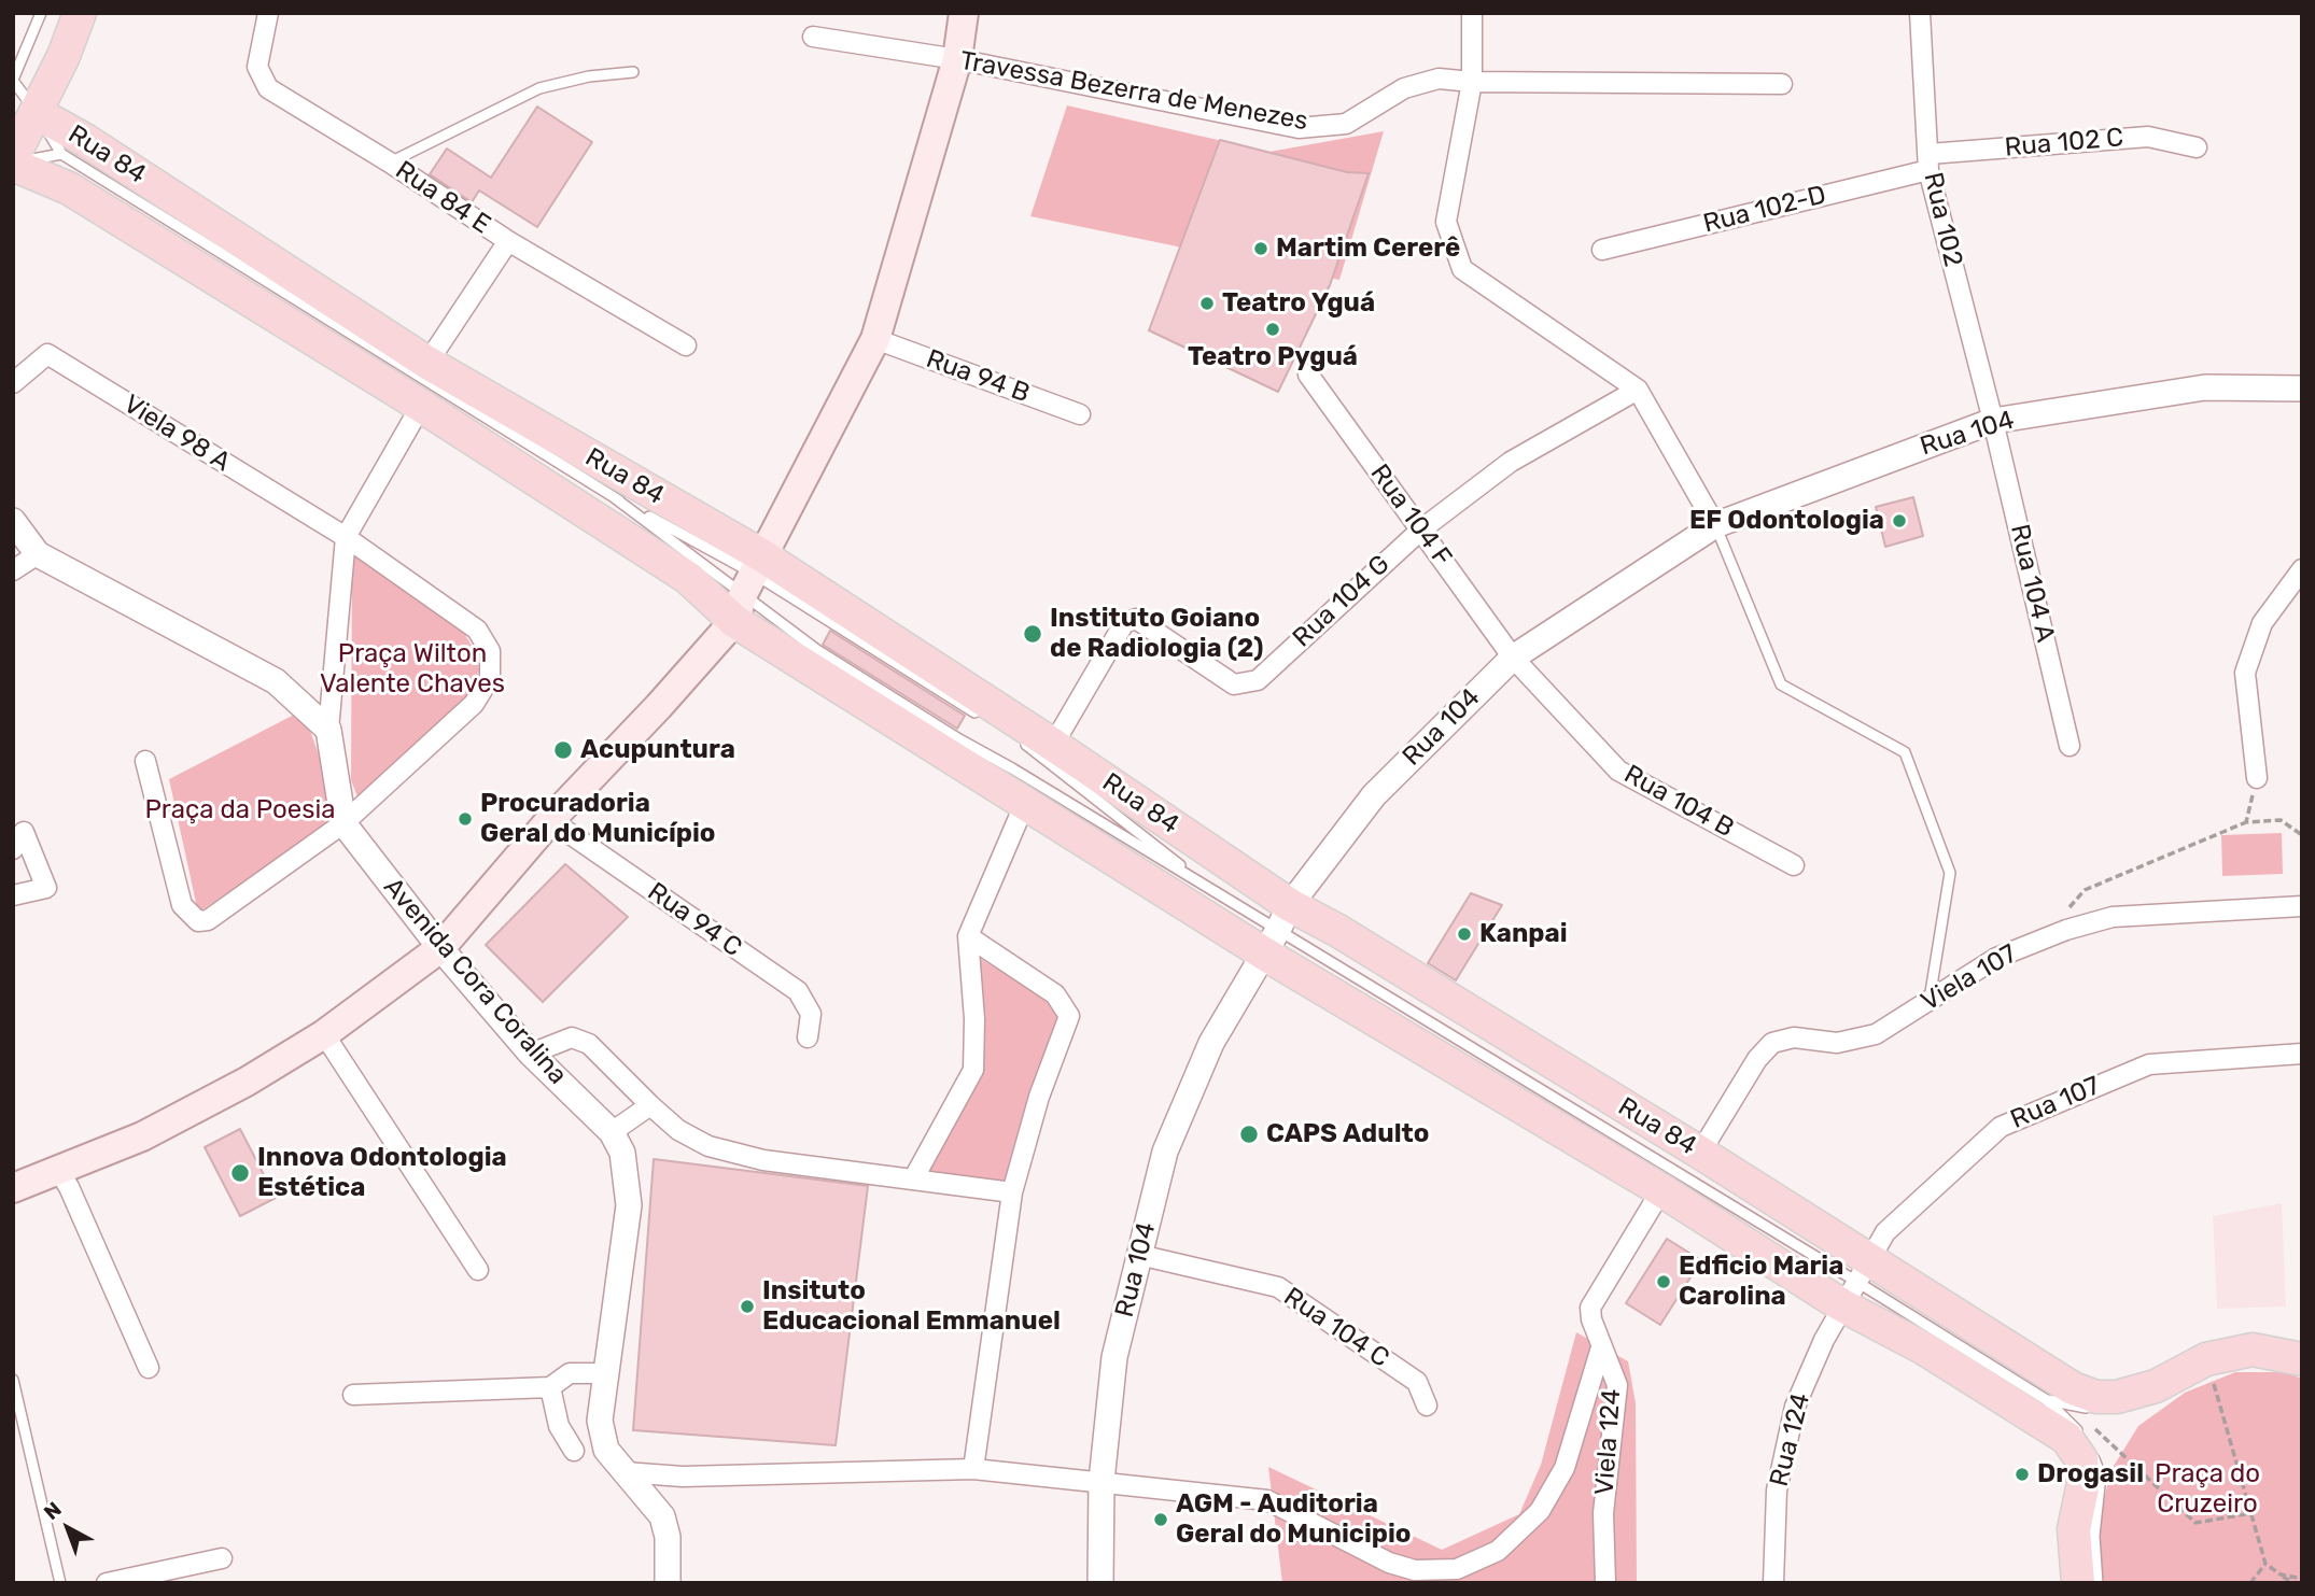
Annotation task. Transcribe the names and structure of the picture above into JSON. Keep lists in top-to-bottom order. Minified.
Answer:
{"streets":{"main road":["Rua 84"],"street":["Travessa Bezerra de Menezes","Rua 102 C","Rua 84 E","Rua 102-D","Rua 102","Rua 94 B","Viela 98 A","Rua 104","Rua 104 F","Rua 104 A","Rua 104 G","Rua 104 B","Rua 94 C","Viela 107","Avenida Cora Coralina","Rua 107","Rua 104 C","Rua 124","Viela 124"]},"crossings":[["Rua 102 C","Rua 102-D"],["Rua 102 C","Rua 102"],["Rua 84","Rua 104"],["Rua 84","Rua 104 G"],["Rua 84","Viela 107"],["Rua 84","Rua 107"],["Rua 84","Rua 124"],["Rua 84","Viela 124"],["Rua 102-D","Rua 102"],["Rua 102","Rua 104"],["Rua 102","Rua 104 A"],["Rua 104","Rua 104 F"],["Rua 104","Rua 104 A"],["Rua 104","Rua 104 B"],["Rua 104","Rua 104 C"],["Rua 104 F","Rua 104 G"],["Rua 104 F","Rua 104 B"],["Rua 107","Rua 124"]],"parks":["Praça Wilton Valente Chaves","Praça da Poesia","Praça do Cruzeiro"],"places":["Martim Cererê","Teatro Yguá","Teatro Pyguá","EF Odontologia","Instituto Goiano de Radiologia (2)","Acupuntura","Procuradoria Geral do Município","Kanpai","CAPS Adulto","Innova Odontologia Estética","Edficio Maria Carolina","Insituto Educacional Emmanuel","Drogasil","AGM - Auditoria Geral do Municipio"],"north":"top left"}
